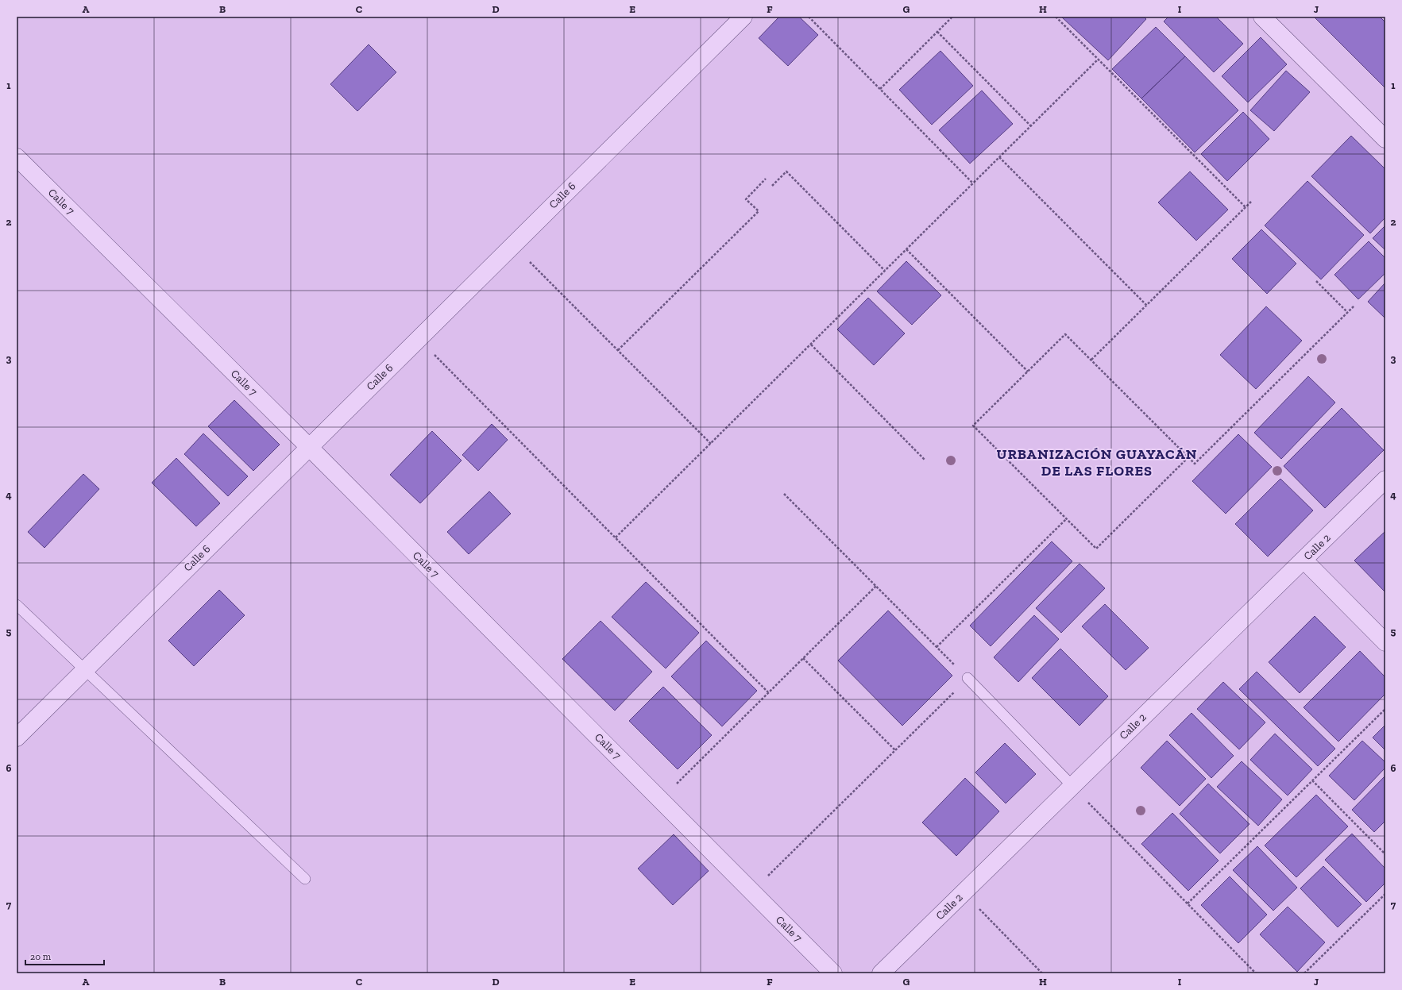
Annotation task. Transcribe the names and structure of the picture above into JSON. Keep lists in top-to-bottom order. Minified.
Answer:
{"streets":{"street":["Calle 6","Calle 7","Calle 2"]},"crossings":[["Calle 6","Calle 7"]],"districts":["URBANIZACIÓN GUAYACÁN DE LAS FLORES"],"scale_bar":"20 m","grid":{"columns":["A","B","C","D","E","F","G","H","I","J"],"rows":["1","2","3","4","5","6","7"]}}
